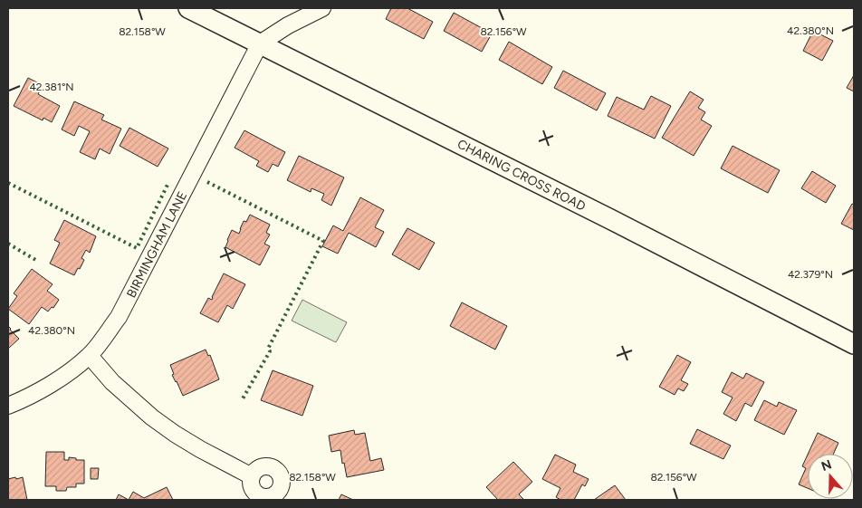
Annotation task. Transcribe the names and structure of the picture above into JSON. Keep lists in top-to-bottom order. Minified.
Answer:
{"streets":{"main road":["CHARING CROSS ROAD"],"street":["BIRMINGHAM LANE"]},"crossings":[["CHARING CROSS ROAD","BIRMINGHAM LANE"]],"north":"top","coordinates":["42.380°N","82.158°W","82.156°W","42.381°N","42.379°N"]}
